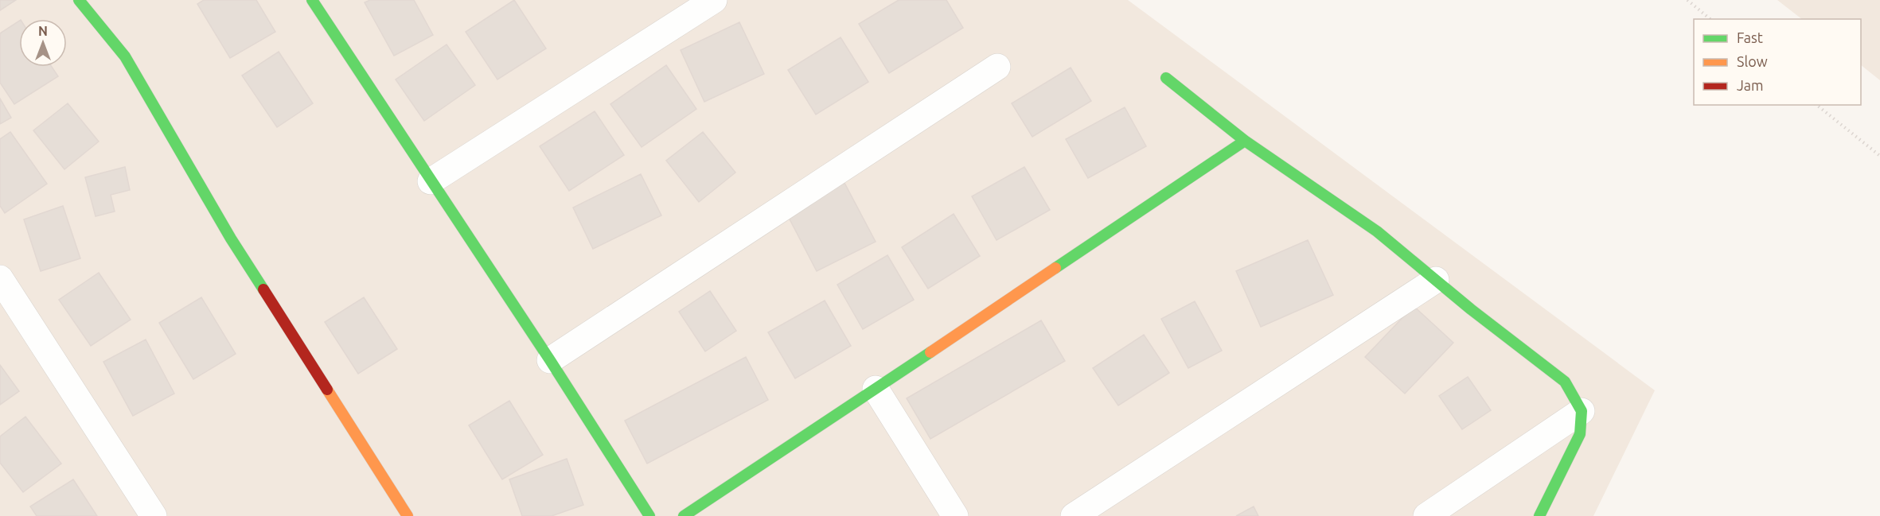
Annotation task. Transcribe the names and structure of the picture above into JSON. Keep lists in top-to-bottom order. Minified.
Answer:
{"legend":["Fast","Slow","Jam"],"north":"top"}
